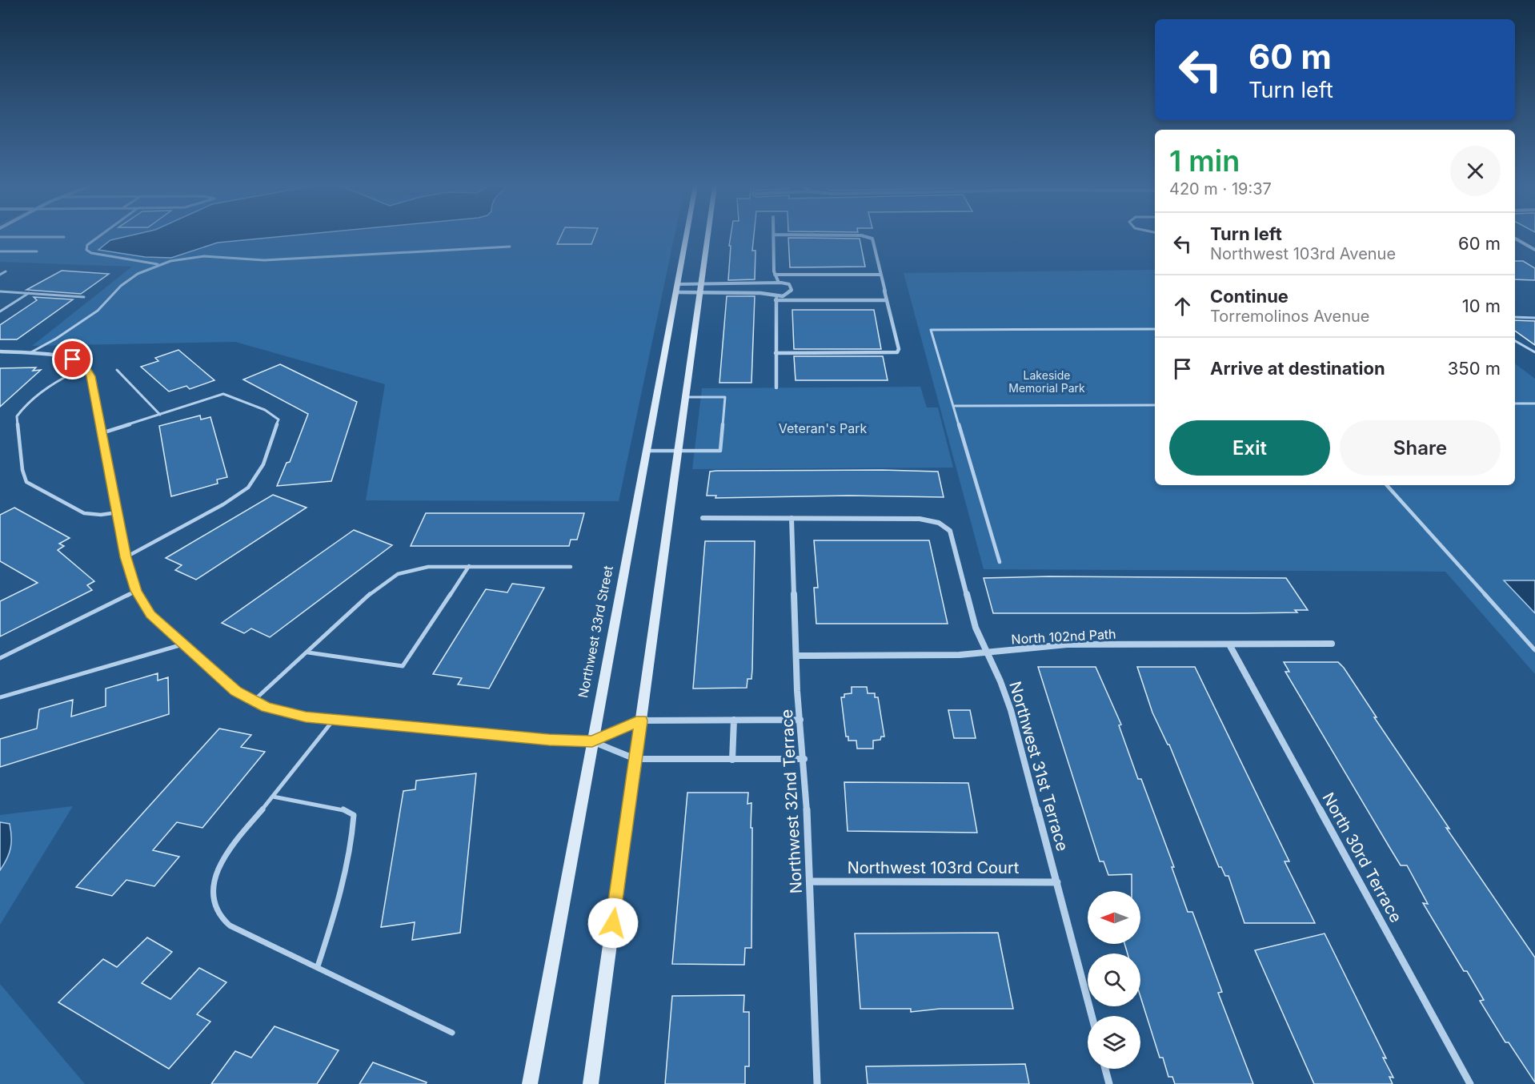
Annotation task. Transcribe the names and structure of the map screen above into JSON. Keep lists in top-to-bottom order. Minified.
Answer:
{"streets":{"street":["Northwest 33rd Street","North 102nd Path","Northwest 31st Terrace","Northwest 32nd Terrace","North 30rd Terrace","Northwest 103rd Court"]},"crossings":[["North 102nd Path","Northwest 31st Terrace"],["North 102nd Path","Northwest 32nd Terrace"],["North 102nd Path","North 30rd Terrace"],["Northwest 31st Terrace","Northwest 32nd Terrace"],["Northwest 31st Terrace","Northwest 103rd Court"],["Northwest 32nd Terrace","Northwest 103rd Court"]],"parks":["Lakeside Memorial Park","Veteran's Park"],"north":"left","page":{"turn":["60 m","Turn left"],"heading":["1 min","420 m · 19:37"],"list":[{"name":"Turn left","note":"Northwest 103rd Avenue","value":"60 m"},{"name":"Continue","note":"Torremolinos Avenue","value":"10 m"},{"name":"Arrive at destination","value":"350 m"}],"buttons":["Exit","Share"]}}
